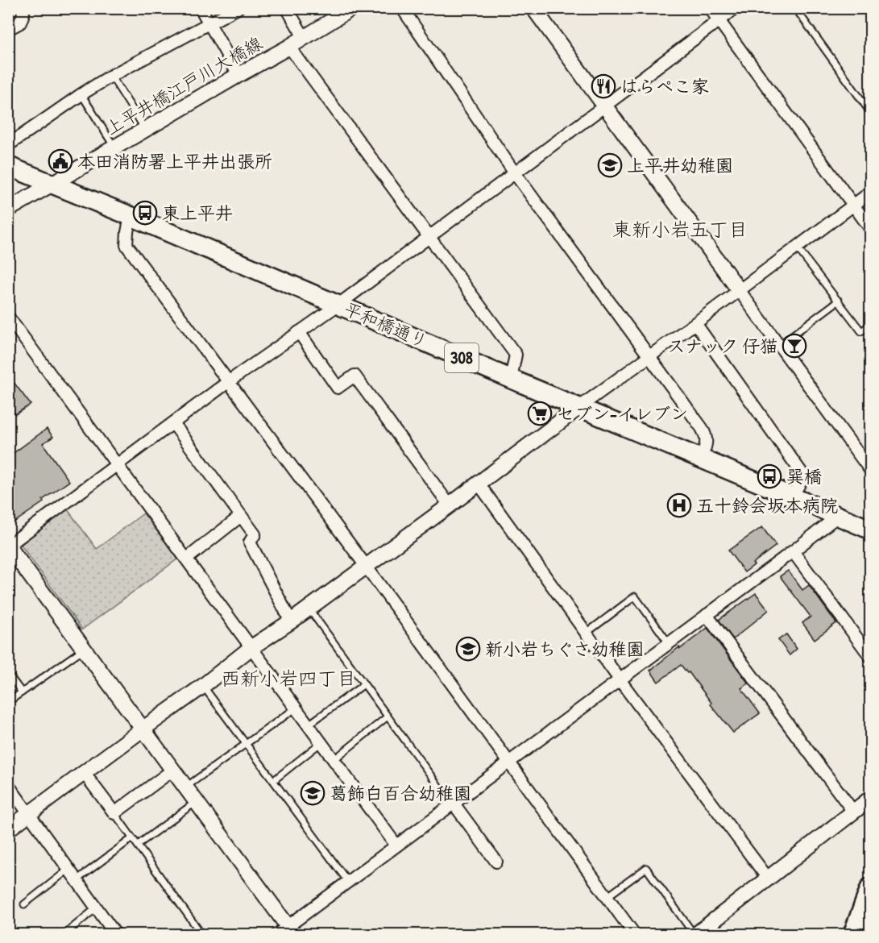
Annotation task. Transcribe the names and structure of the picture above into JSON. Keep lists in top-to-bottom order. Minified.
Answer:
{"streets":{"main road":["平和橋通り","308"],"street":["上平井橋江戸川大橋線"]},"crossings":[["上平井橋江戸川大橋線","平和橋通り"]],"districts":["東新小岩五丁目","西新小岩四丁目"],"places":{"restaurant":["はらぺこ家"],"public building":["本田消防署上平井出張所"],"school or university":["上平井幼稚園","新小岩ちぐさ幼稚園","葛飾白百合幼稚園"],"bus stop":["東上平井","巽橋"],"bar":["スナック 仔猫"],"supermarket":["セブン-イレブン"],"hospital":["五十鈴会坂本病院"]}}
